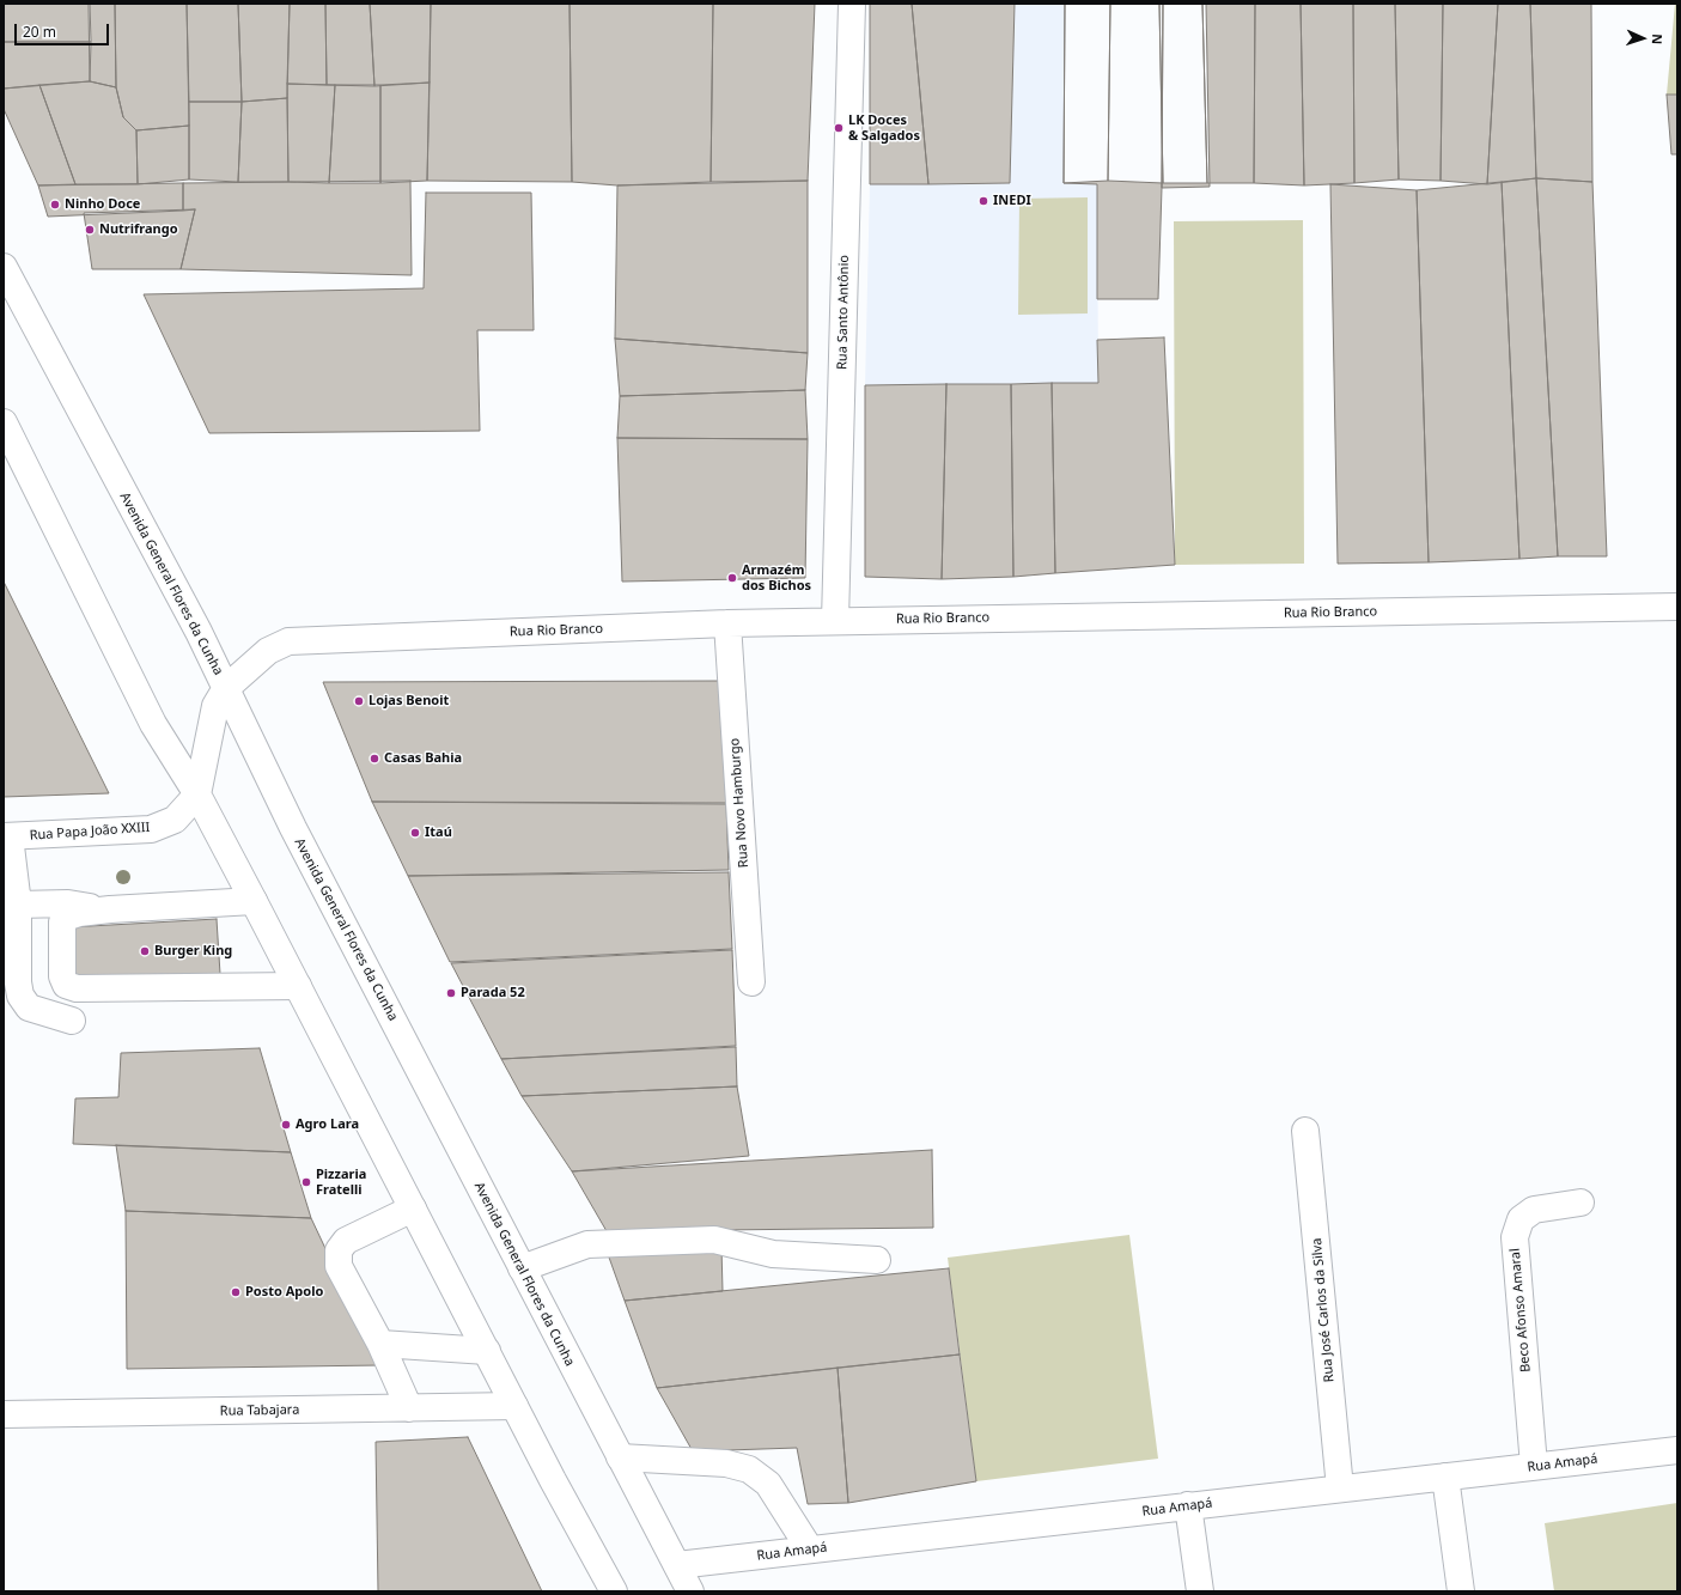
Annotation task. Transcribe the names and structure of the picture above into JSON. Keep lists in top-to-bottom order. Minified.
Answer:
{"streets":{"street":["Rua Santo Antônio","Avenida General Flores da Cunha","Rua Rio Branco","Rua Novo Hamburgo","Rua Papa João XXIII","Rua José Carlos da Silva","Beco Afonso Amaral","Rua Tabajara","Rua Amapá"]},"crossings":[["Rua Santo Antônio","Rua Rio Branco"],["Avenida General Flores da Cunha","Rua Rio Branco"],["Avenida General Flores da Cunha","Rua Amapá"],["Rua Rio Branco","Rua Novo Hamburgo"],["Rua José Carlos da Silva","Rua Amapá"],["Beco Afonso Amaral","Rua Amapá"]],"places":["LK Doces & Salgados","INEDI","Ninho Doce","Nutrifrango","Armazém dos Bichos","Lojas Benoit","Casas Bahia","Itaú","Burger King","Parada 52","Agro Lara","Pizzaria Fratelli","Posto Apolo"],"scale_bar":"20 m","north":"right"}
